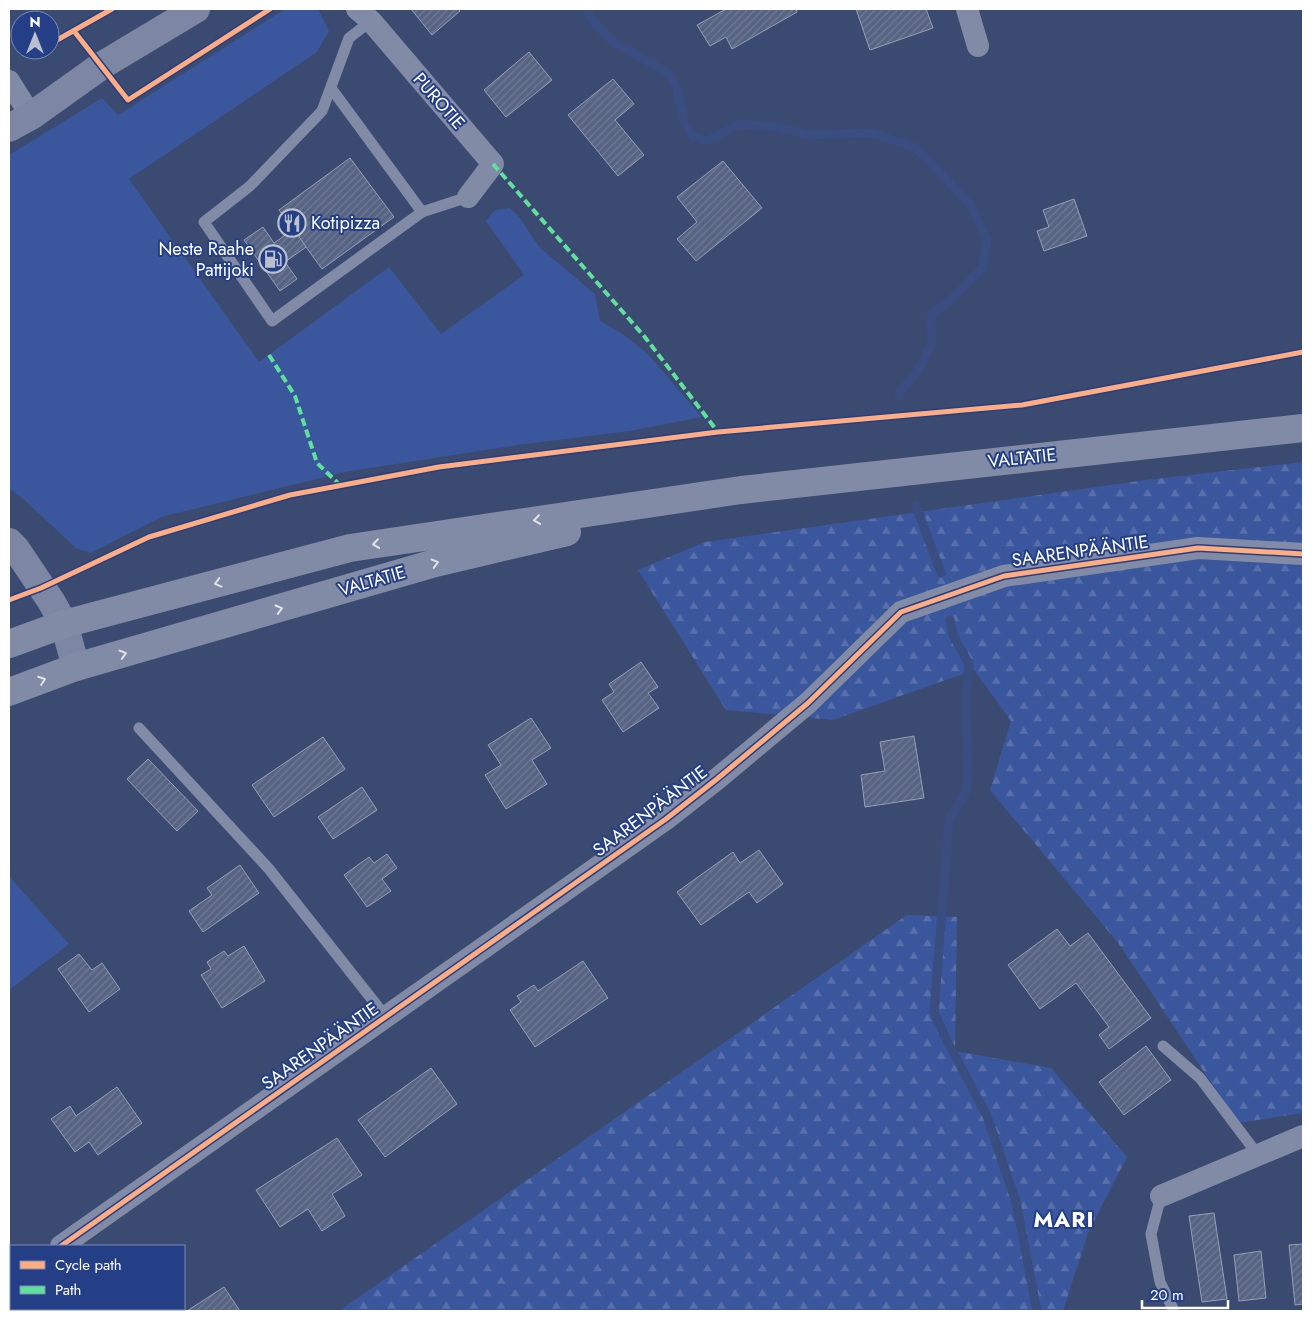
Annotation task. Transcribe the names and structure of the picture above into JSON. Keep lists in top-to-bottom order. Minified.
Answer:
{"streets":{"highway":["VALTATIE"],"street":["PUROTIE","SAARENPÄÄNTIE"]},"districts":["MARI"],"places":{"restaurant":["Kotipizza"],"fuel station":["Neste Raahe Pattijoki"]},"legend":["Cycle path","Path"],"scale_bar":"20 m","north":"top"}
